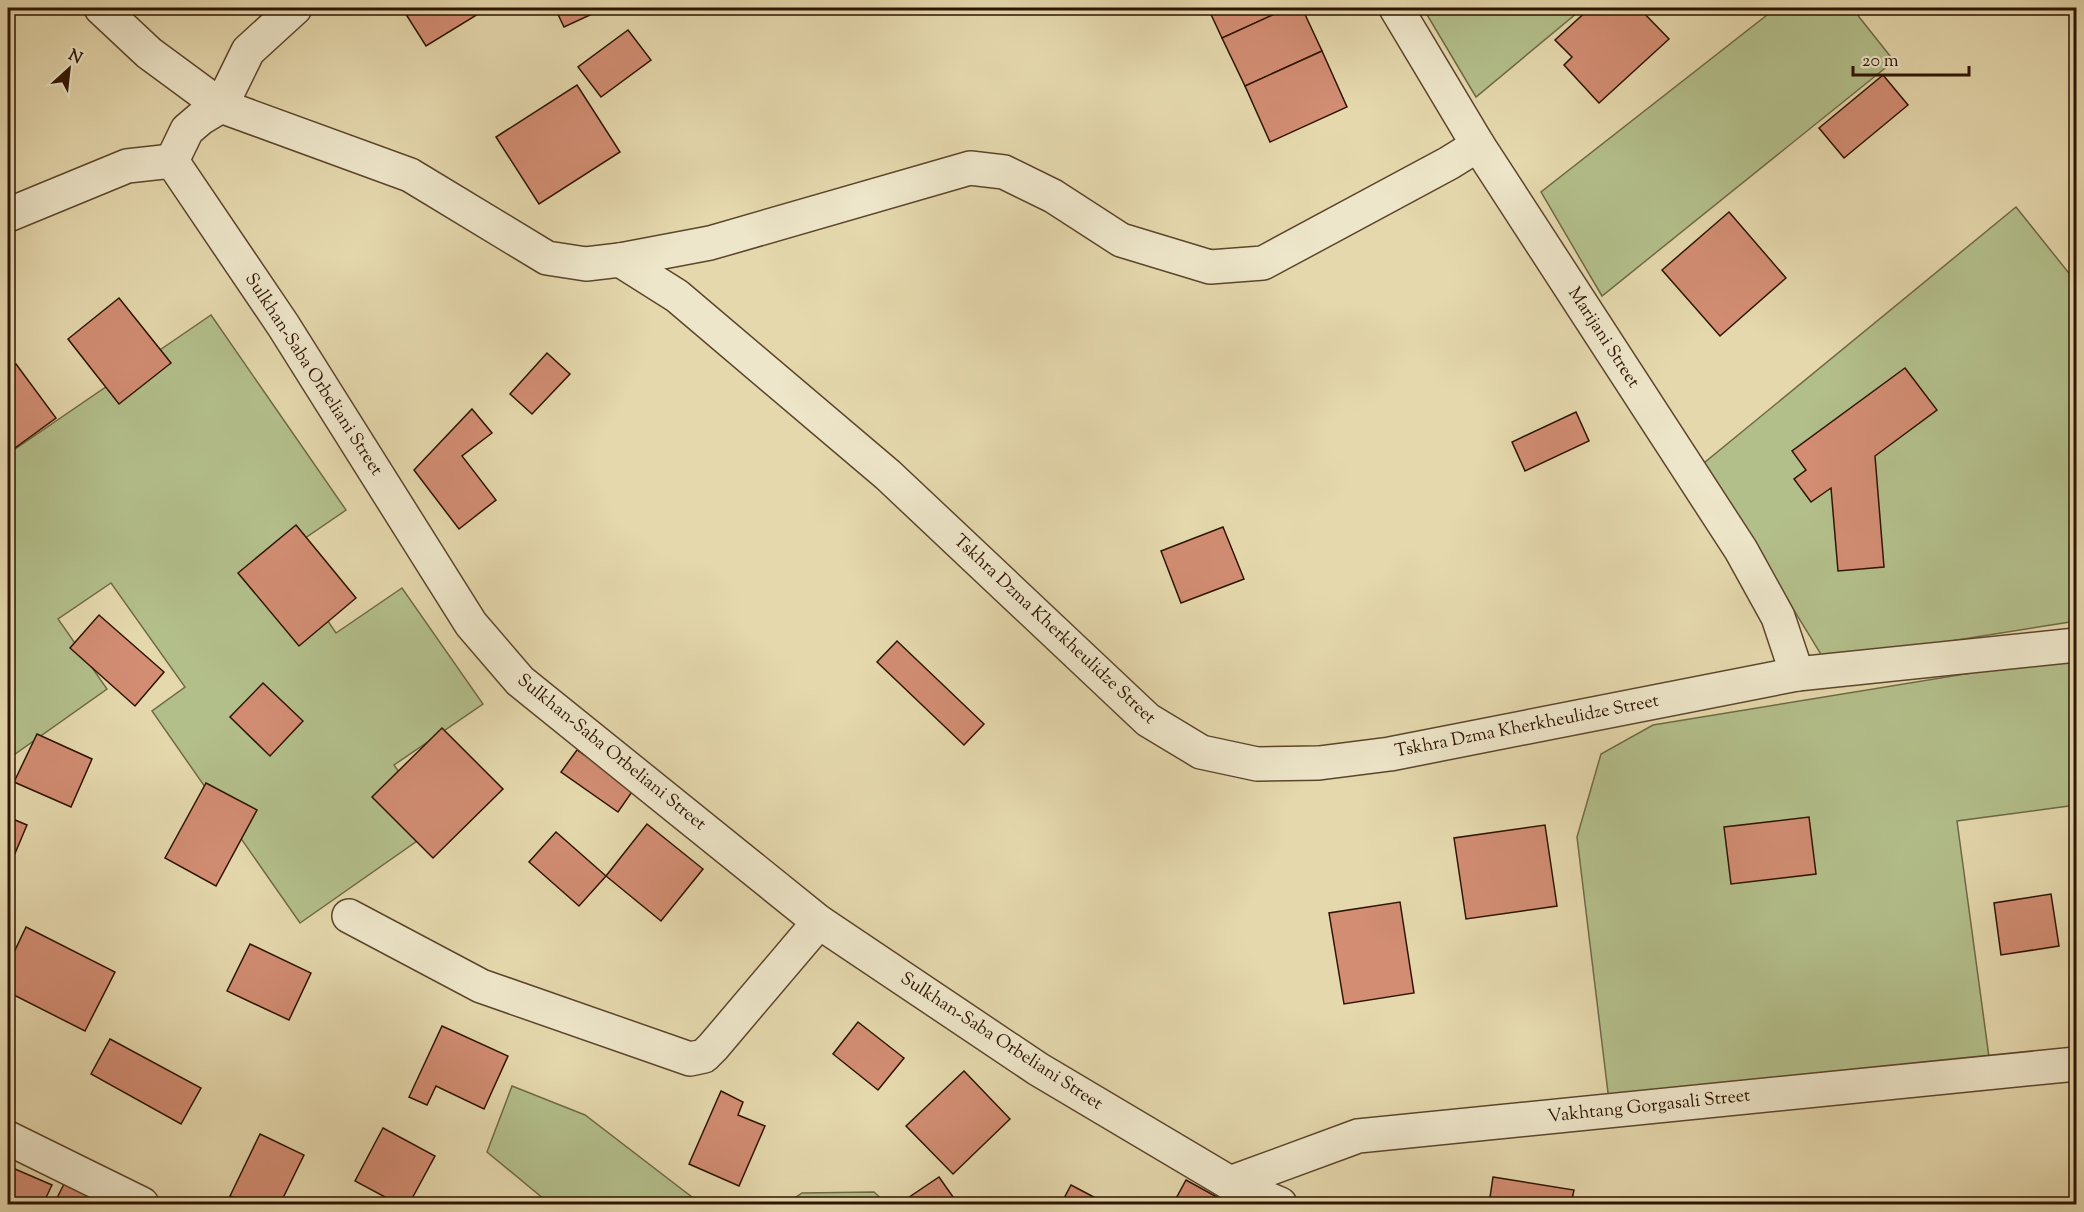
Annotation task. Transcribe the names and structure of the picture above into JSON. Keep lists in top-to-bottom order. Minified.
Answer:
{"streets":{"street":["Marijani Street","Sulkhan-Saba Orbeliani Street","Tskhra Dzma Kherkheulidze Street","Vakhtang Gorgasali Street"]},"crossings":[["Marijani Street","Tskhra Dzma Kherkheulidze Street"],["Sulkhan-Saba Orbeliani Street","Vakhtang Gorgasali Street"]],"scale_bar":"20 m","north":"top right"}
